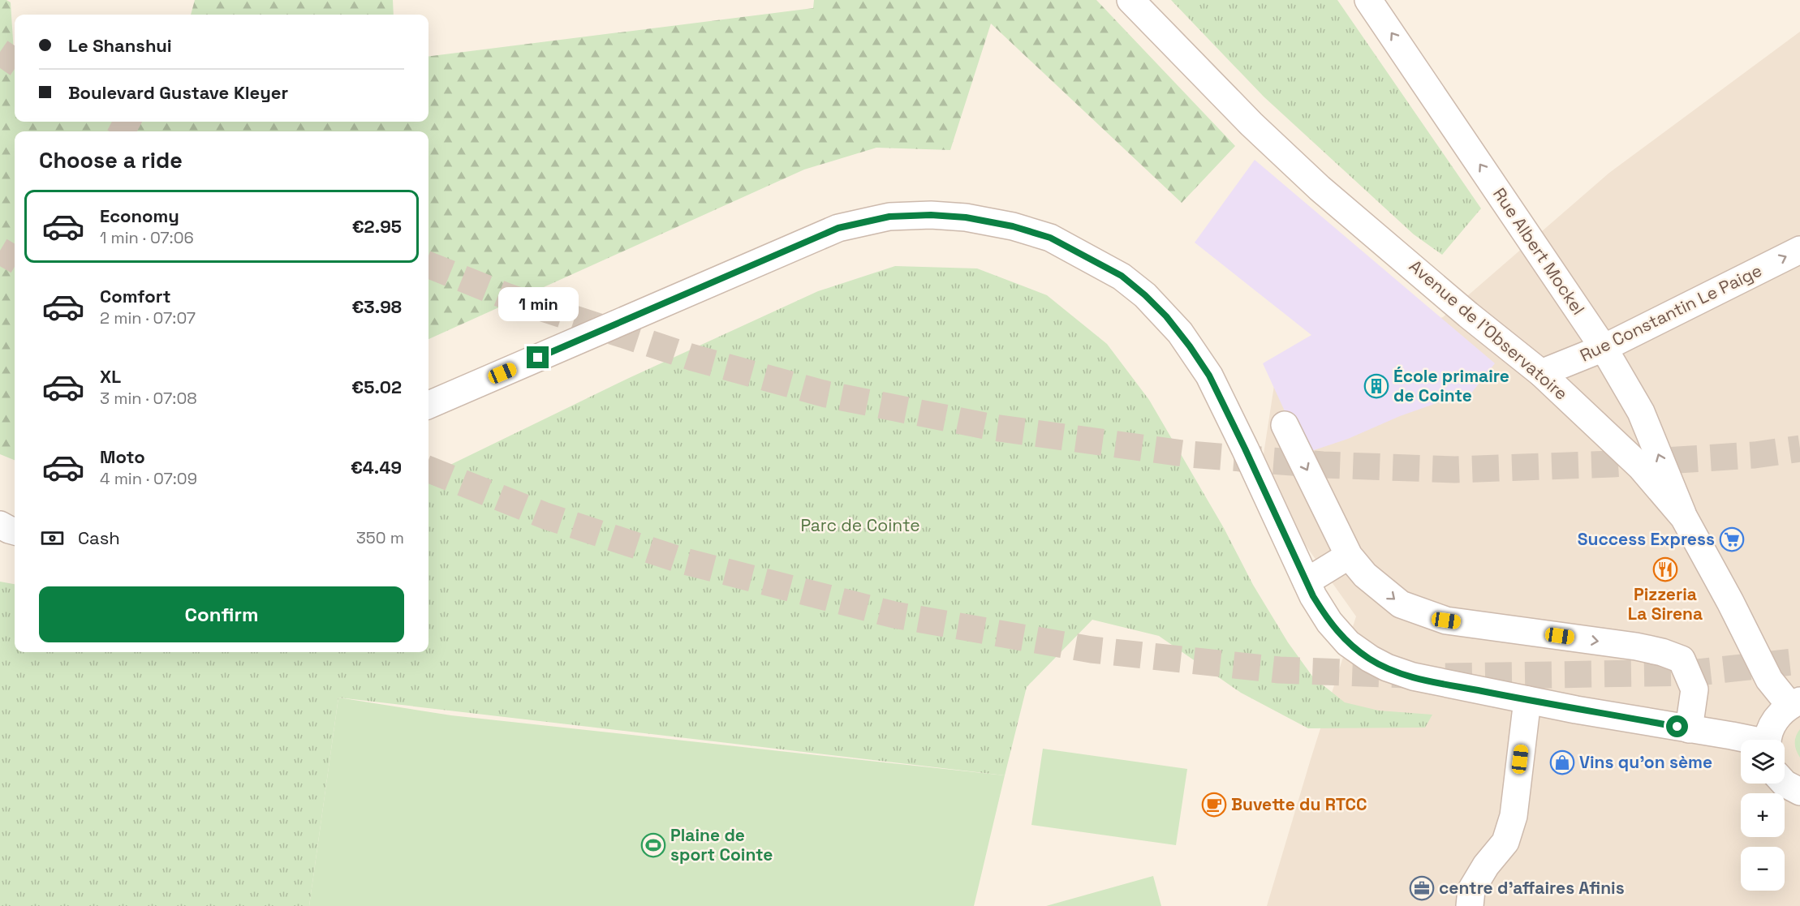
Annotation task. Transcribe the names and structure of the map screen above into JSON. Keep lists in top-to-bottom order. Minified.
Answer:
{"streets":{"street":["Rue Albert Mockel","Rue Constantin Le Paige","Avenue de l'Observatoire"]},"crossings":[["Rue Albert Mockel","Rue Constantin Le Paige"],["Rue Albert Mockel","Avenue de l'Observatoire"],["Rue Constantin Le Paige","Avenue de l'Observatoire"]],"one_way":["Rue Albert Mockel","Rue Constantin Le Paige"],"parks":["Parc de Cointe"],"places":{"building":["École primaire de Cointe"],"supermarket":["Success Express"],"restaurant":["Pizzeria La Sirena"],"shop":["Vins qu'on sème"],"cafe":["Buvette du RTCC"],"sports":["Plaine de sport Cointe"],"office":["centre d'affaires Afinis"]},"page":{"banner":["Le Shanshui","Boulevard Gustave Kleyer"],"heading":"Choose a ride","list":[{"name":"Economy","note":"1 min · 07:06","value":"€2.95"},{"name":"Comfort","note":"2 min · 07:07","value":"€3.98"},{"name":"XL","note":"3 min · 07:08","value":"€5.02"},{"name":"Moto","note":"4 min · 07:09","value":"€4.49"}],"bubble":"1 min","pay":["Cash","350 m"],"buttons":"Confirm","map_buttons":["+","−"]}}
